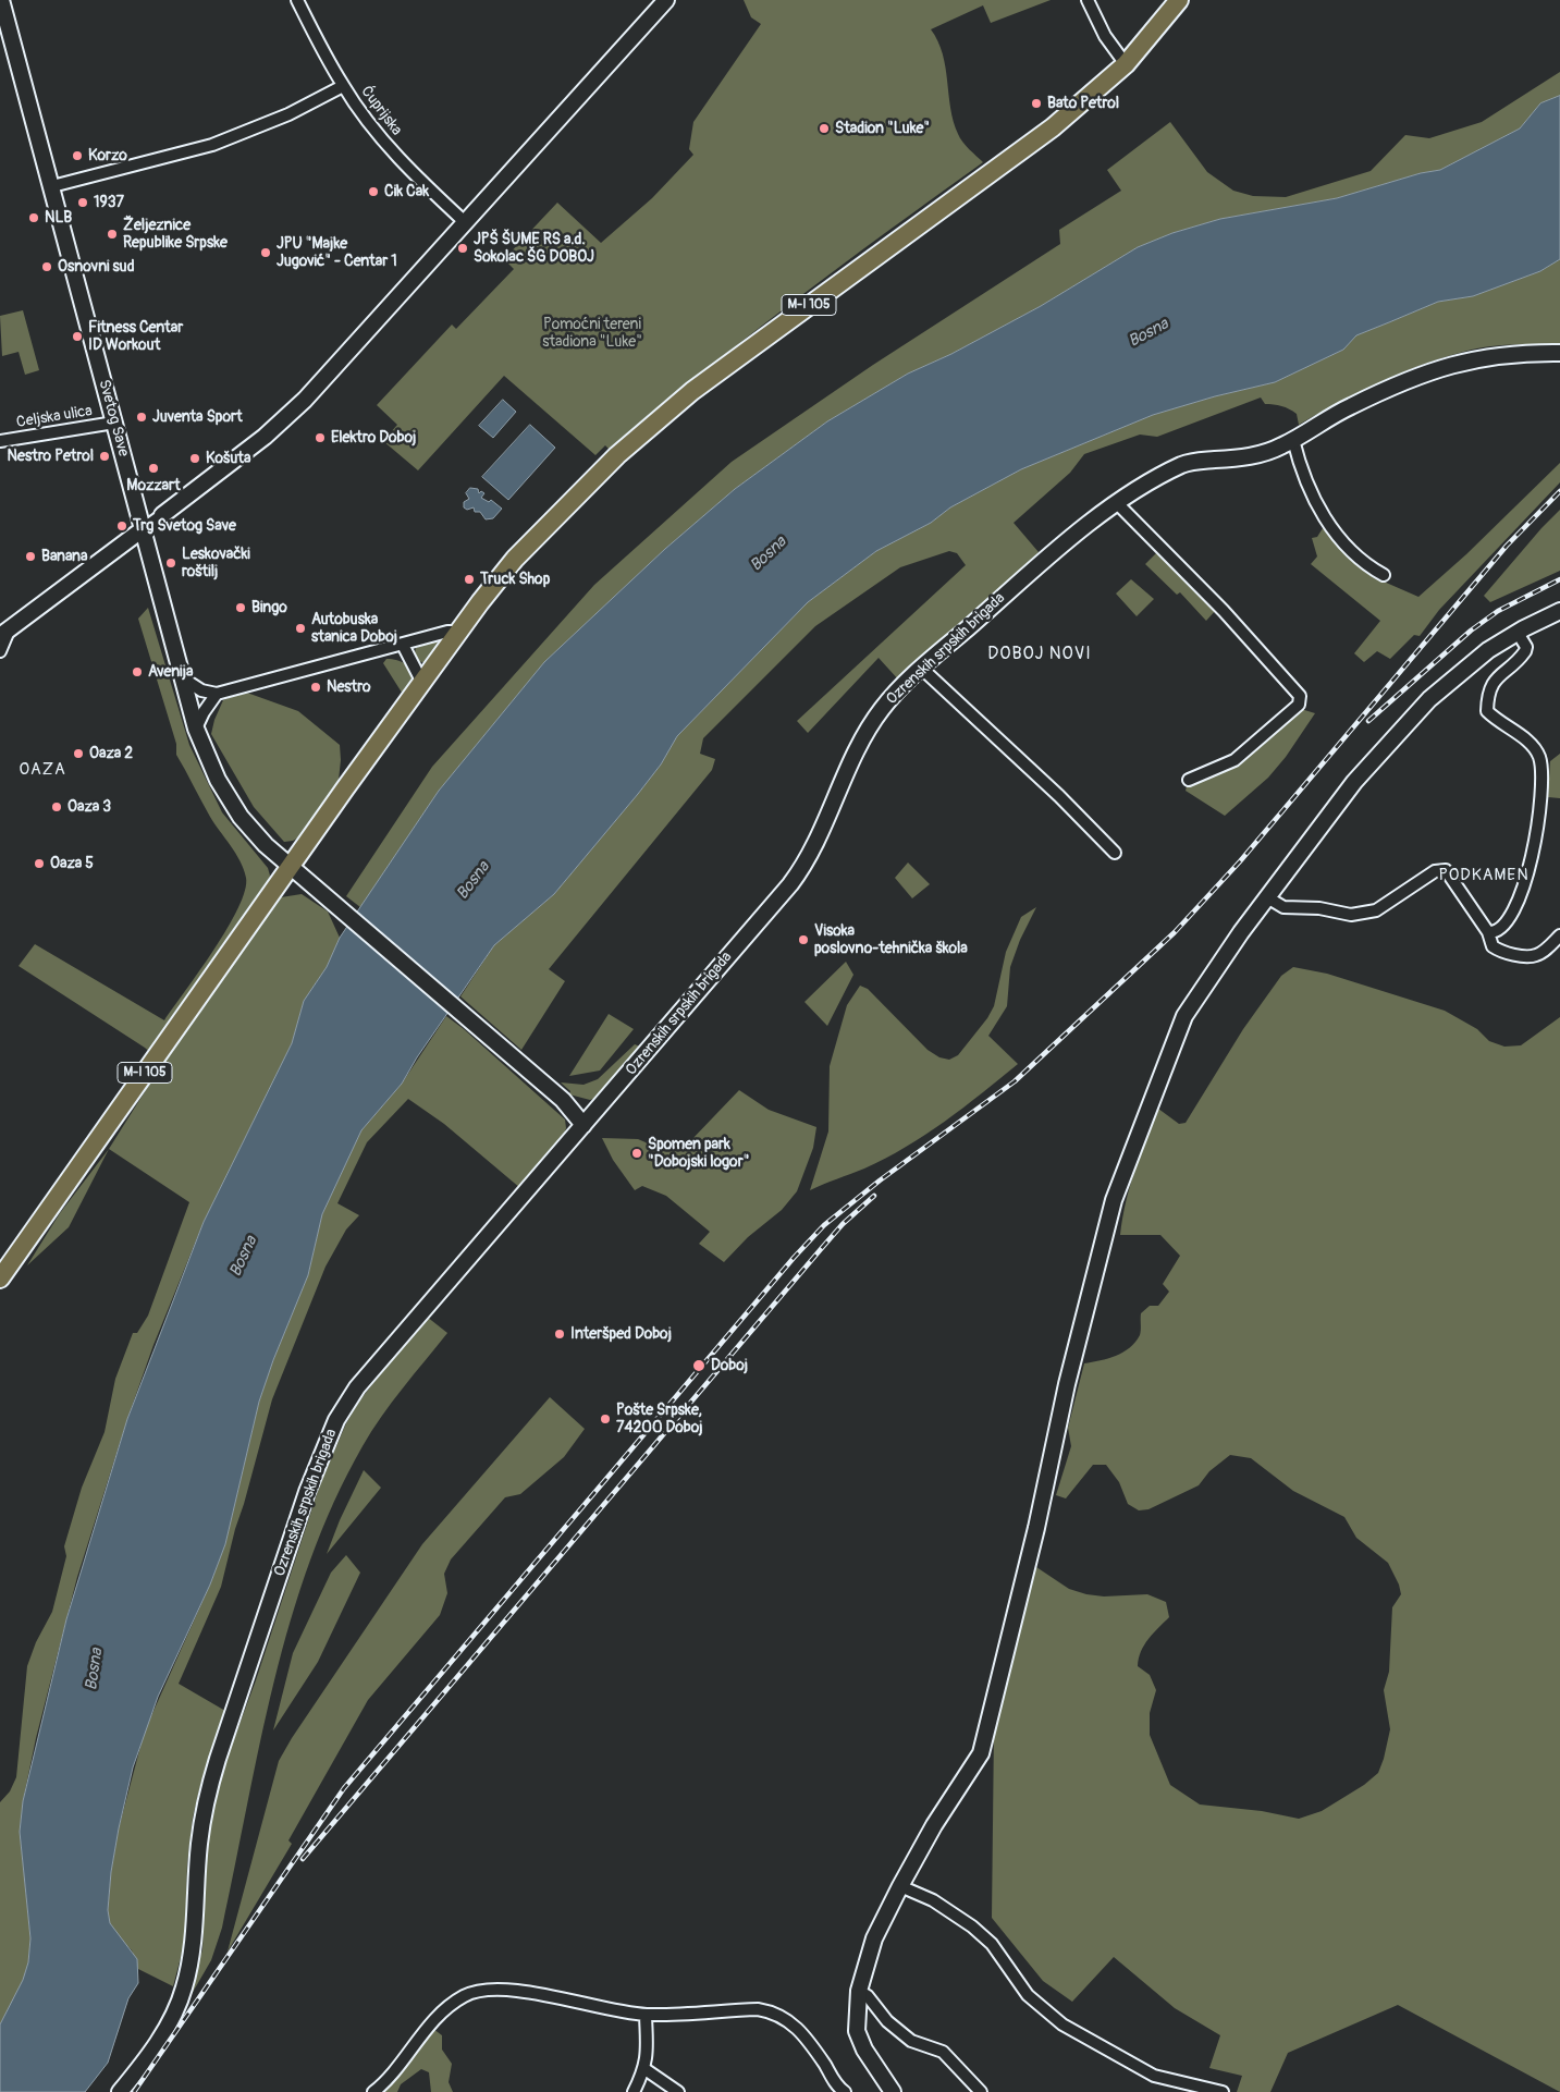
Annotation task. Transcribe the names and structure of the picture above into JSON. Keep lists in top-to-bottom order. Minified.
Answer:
{"streets":{"main road":["M-I 105"],"street":["Ćuprijska","Celjska ulica","Svetog Save","Ozrenskih srpskih brigada"]},"crossings":[["M-I 105","Svetog Save"],["Celjska ulica","Svetog Save"],["Svetog Save","Ozrenskih srpskih brigada"]],"districts":["DOBOJ NOVI","OAZA","PODKAMEN"],"water":["Bosna"],"parks":["Pomoćni tereni stadiona \"Luke\""],"places":["Bato Petrol","Stadion \"Luke\"","Korzo","Cik Cak","1937","NLB","Željeznice Republike Srpske","JPŠ ŠUME RS a.d. Sokolac ŠG DOBOJ","JPU \"Majke Jugović\" - Centar 1","Osnovni sud","Fitness Centar ID Workout","Juventa Sport","Elektro Doboj","Nestro Petrol","Košuta","Mozzart","Trg Svetog Save","Banana","Leskovački roštilj","Truck Shop","Bingo","Autobuska stanica Doboj","Avenija","Nestro","Oaza 2","Oaza 3","Oaza 5","Visoka poslovno-tehnička škola","Spomen park \"Dobojski logor\"","Interšped Doboj","Doboj","Pošte Srpske, 74200 Doboj"]}
